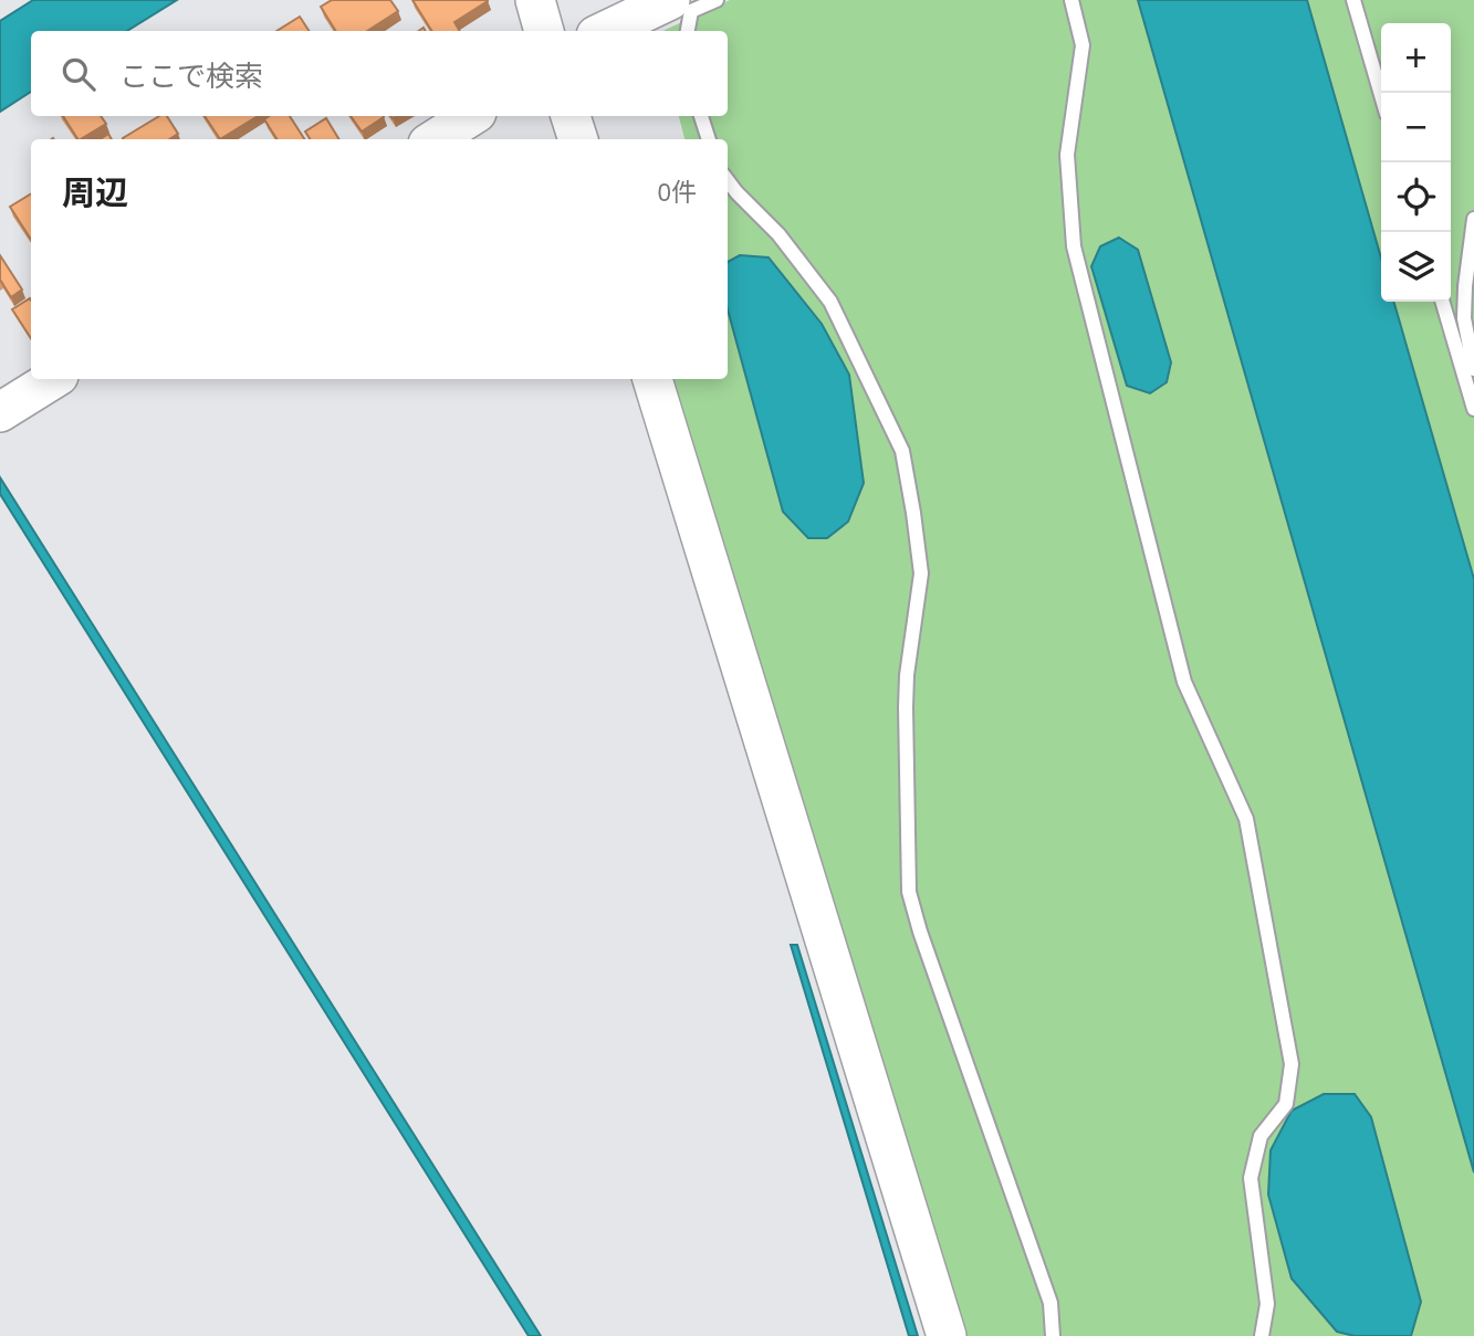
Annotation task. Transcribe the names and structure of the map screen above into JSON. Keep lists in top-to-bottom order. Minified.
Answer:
{"page":{"map_buttons":["+","−"],"search":"ここで検索","heading":["周辺","0件"]}}
